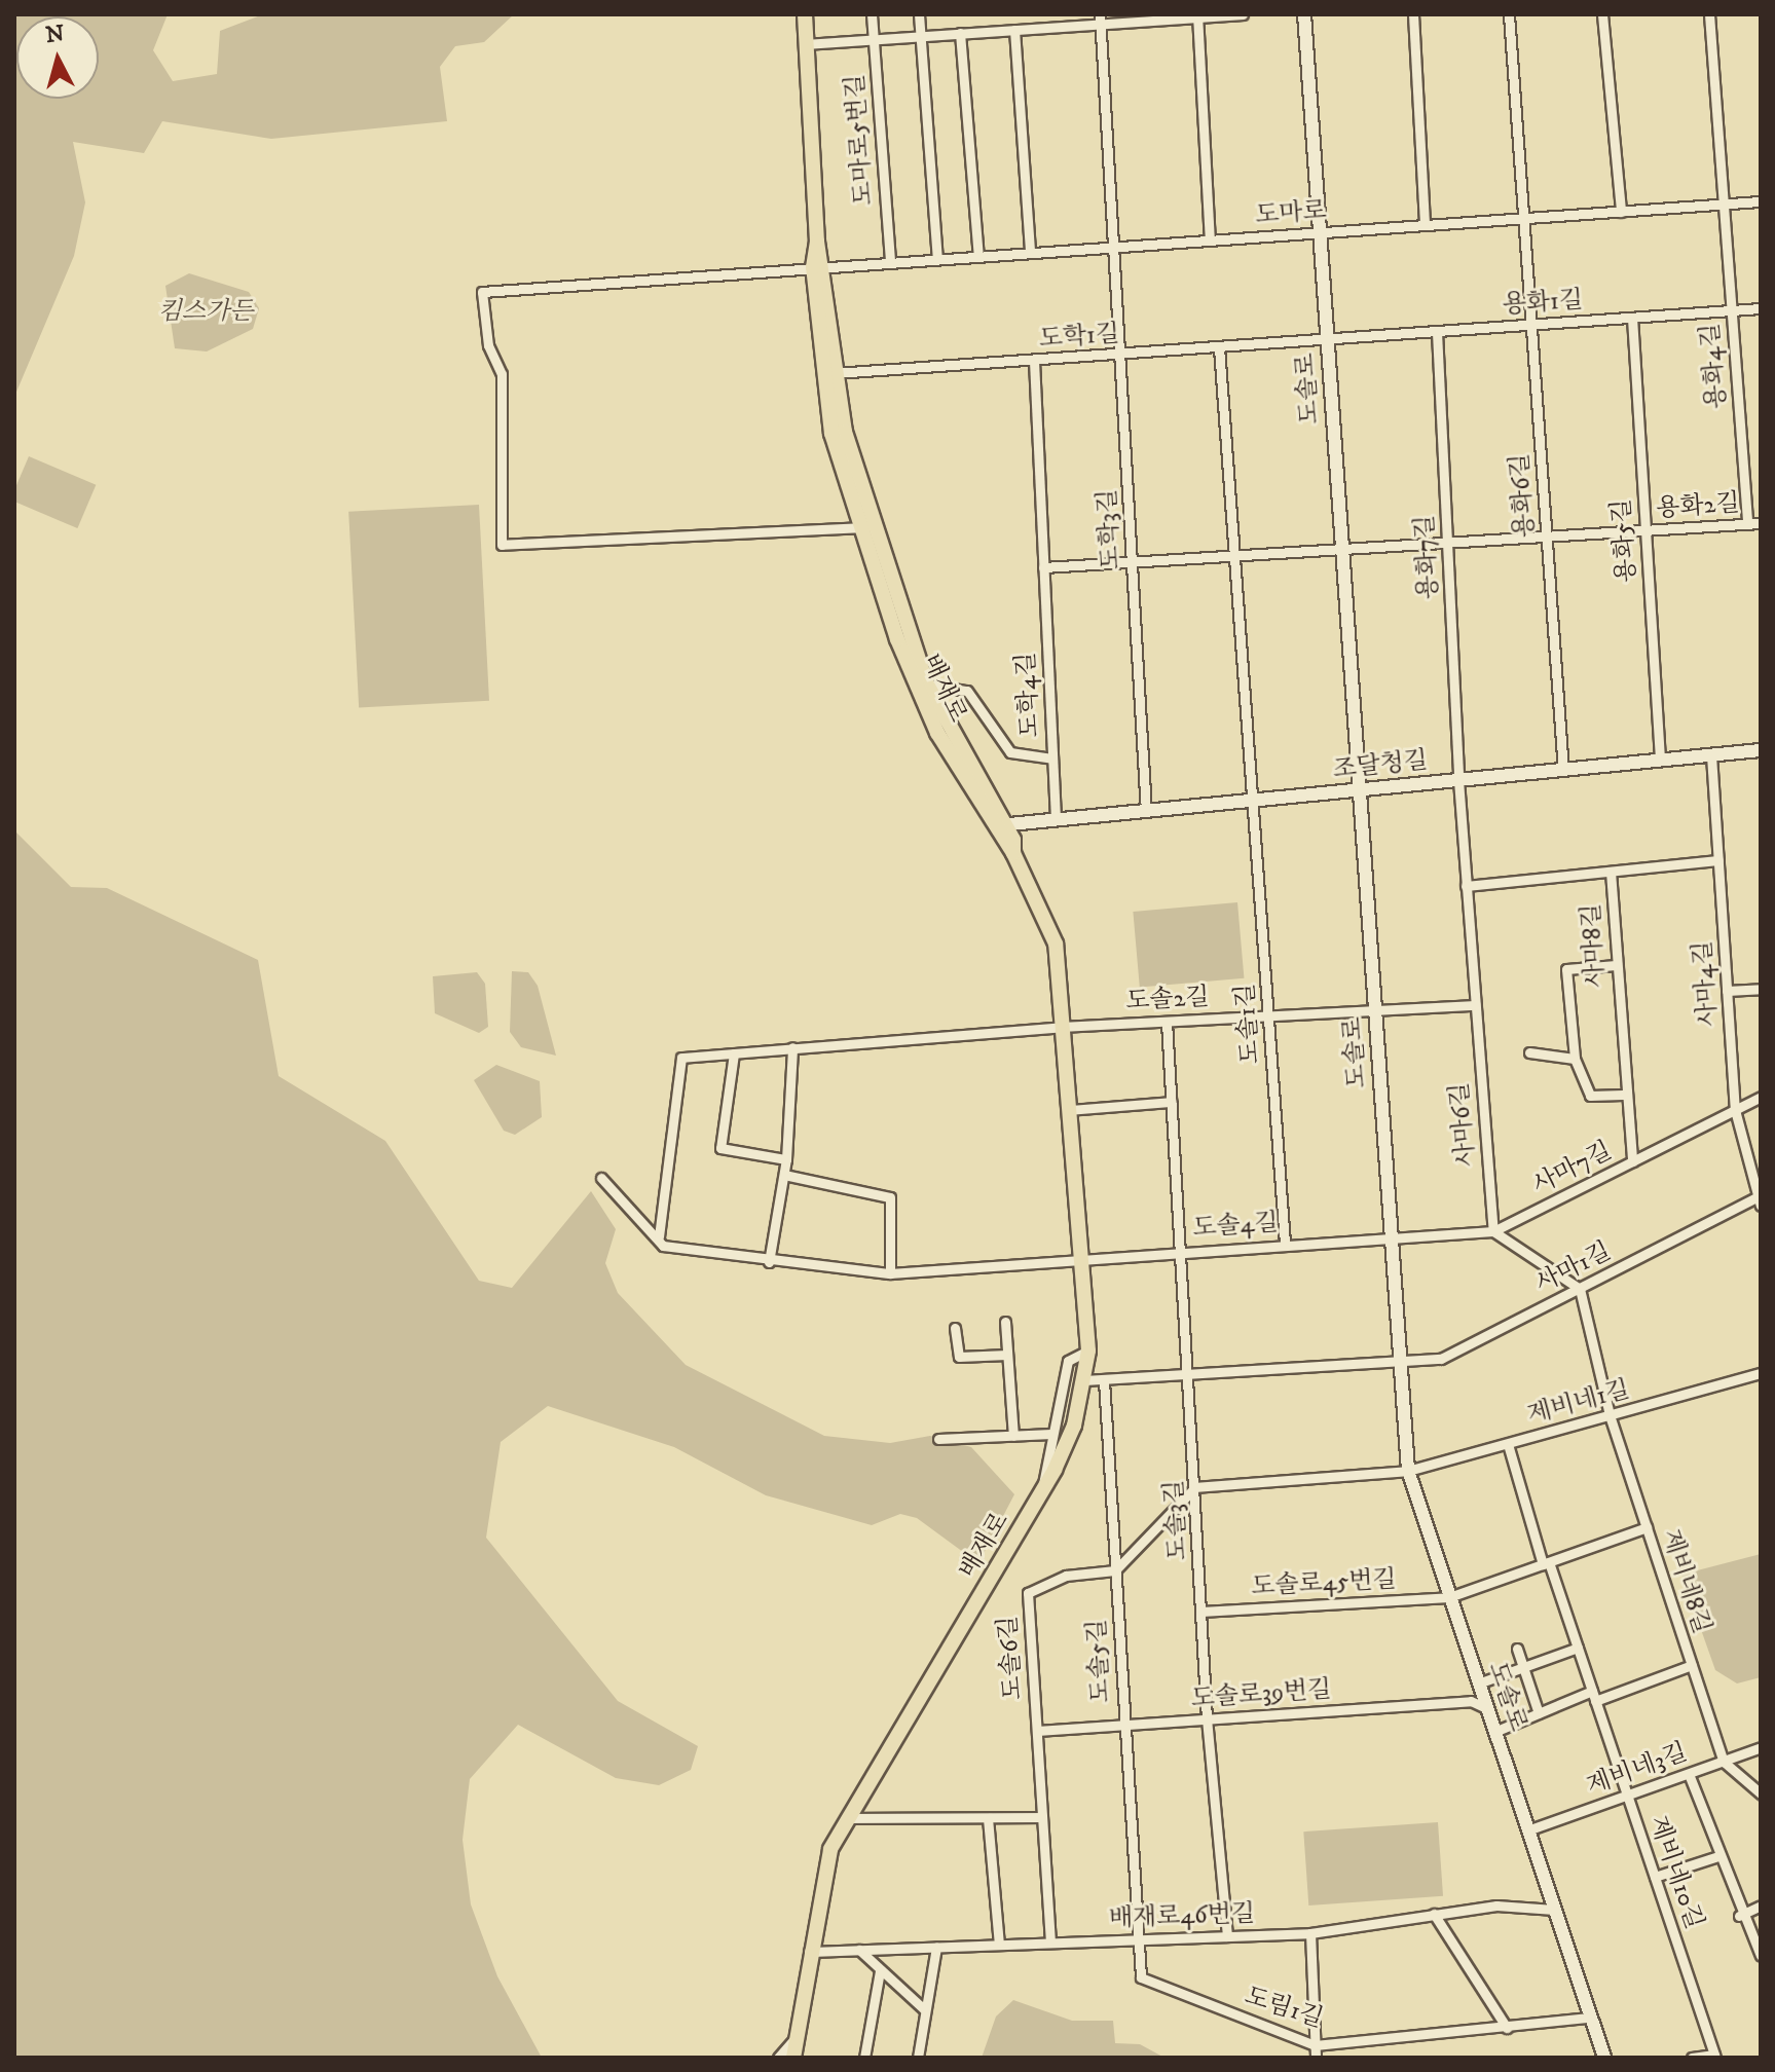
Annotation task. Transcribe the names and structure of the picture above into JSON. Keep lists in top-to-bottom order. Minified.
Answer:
{"streets":{"main road":["배재로"],"street":["도마로5번길","도마로","용화1길","도학1길","용화4길","도솔로","용화6길","용화2길","도학3길","용화5길","용화7길","도학4길","조달청길","사마8길","사마4길","도솔2길","도솔1길","사마6길","사마7길","도솔4길","사마1길","제비네1길","도솔3길","제비네8길","도솔로45번길","도솔6길","도솔5길","도솔로39번길","제비네3길","제비네10길","배재로46번길","도림1길"]},"crossings":[["도마로5번길","도마로"],["도마로","용화4길"],["도마로","도솔로"],["도마로","용화6길"],["도마로","도학3길"],["도마로","배재로"],["용화1길","도학1길"],["용화1길","용화4길"],["용화1길","도솔로"],["용화1길","용화6길"],["용화1길","용화5길"],["용화1길","용화7길"],["도학1길","도솔로"],["도학1길","도학3길"],["도학1길","배재로"],["도학1길","도학4길"],["도학1길","도솔1길"],["용화4길","용화2길"],["도솔로","용화2길"],["도솔로","조달청길"],["도솔로","도솔2길"],["도솔로","사마7길"],["도솔로","도솔4길"],["도솔로","사마1길"],["도솔로","제비네1길"],["도솔로","도솔로45번길"],["도솔로","도솔로39번길"],["도솔로","제비네3길"],["도솔로","배재로46번길"],["도솔로","도림1길"],["용화6길","용화2길"],["용화6길","조달청길"],["용화2길","도학3길"],["용화2길","용화5길"],["용화2길","용화7길"],["용화2길","도솔1길"],["도학3길","조달청길"],["용화5길","조달청길"],["용화7길","조달청길"],["용화7길","사마6길"],["배재로","조달청길"],["배재로","도솔2길"],["배재로","도솔4길"],["배재로","배재로46번길"],["도학4길","조달청길"],["조달청길","사마4길"],["조달청길","도솔1길"],["조달청길","사마6길"],["사마8길","사마6길"],["사마8길","사마7길"],["사마4길","사마7길"],["사마4길","사마1길"],["도솔2길","도솔1길"],["도솔2길","사마6길"],["도솔2길","도솔3길"],["도솔1길","도솔4길"],["사마6길","사마7길"],["사마7길","도솔4길"],["도솔4길","도솔3길"],["제비네1길","제비네8길"],["제비네1길","제비네10길"],["도솔3길","도솔로45번길"],["도솔3길","도솔로39번길"],["도솔3길","배재로46번길"],["제비네8길","제비네3길"],["도솔6길","도솔5길"],["도솔6길","도솔로39번길"],["도솔6길","배재로46번길"],["도솔5길","도솔로39번길"],["도솔5길","배재로46번길"],["도솔5길","도림1길"],["제비네3길","제비네10길"],["배재로46번길","도림1길"]],"parks":["킴스가든"],"north":"top"}
